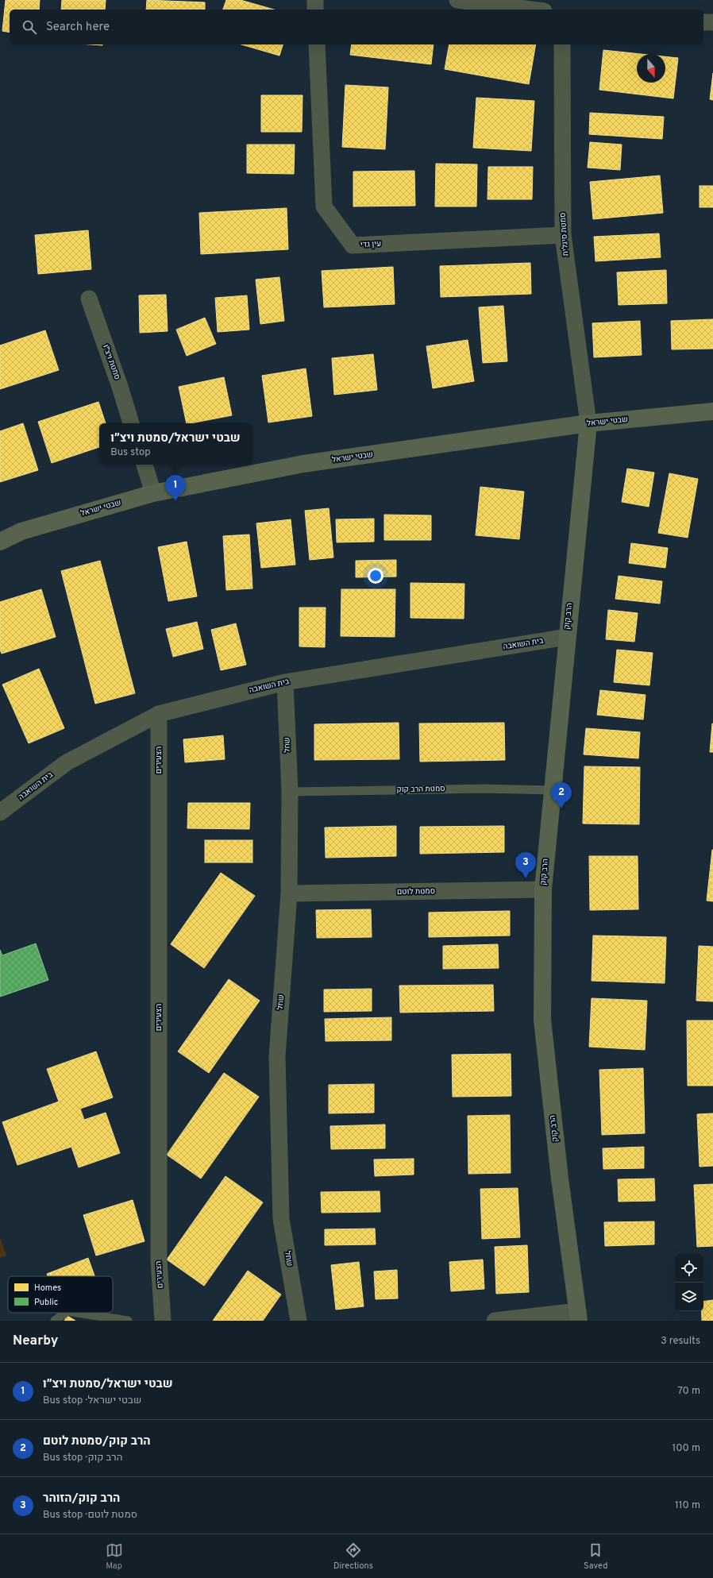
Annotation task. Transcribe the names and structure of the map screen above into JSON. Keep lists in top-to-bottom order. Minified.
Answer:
{"streets":{"street":["סמטת סיגלית","עין גדי","סמטת ויצ\"ו","שבטי ישראל","הרב קוק","בית השואבה","שחל","הצעירים","סמטת לוטם"],"lane":["סמטת הרב קוק"]},"crossings":[["סמטת סיגלית","עין גדי"],["סמטת סיגלית","שבטי ישראל"],["סמטת סיגלית","הרב קוק"],["שבטי ישראל","הרב קוק"],["הרב קוק","בית השואבה"],["הרב קוק","סמטת הרב קוק"],["הרב קוק","סמטת לוטם"],["בית השואבה","שחל"],["בית השואבה","הצעירים"],["שחל","סמטת הרב קוק"],["שחל","סמטת לוטם"]],"legend":["Homes","Public"],"north":"bottom","page":{"search":"Search here","popup":["שבטי ישראל/סמטת ויצ״ו","Bus stop"],"pins":["1","2","3"],"heading":["Nearby","3 results"],"list":[{"mark":"1","name":"שבטי ישראל/סמטת ויצ״ו","note":"Bus stop · שבטי ישראל","value":"70 m"},{"mark":"2","name":"הרב קוק/סמטת לוטם","note":"Bus stop · הרב קוק","value":"100 m"},{"mark":"3","name":"הרב קוק/הזוהר","note":"Bus stop · סמטת לוטם","value":"110 m"}],"nav":["Map","Directions","Saved"]}}
